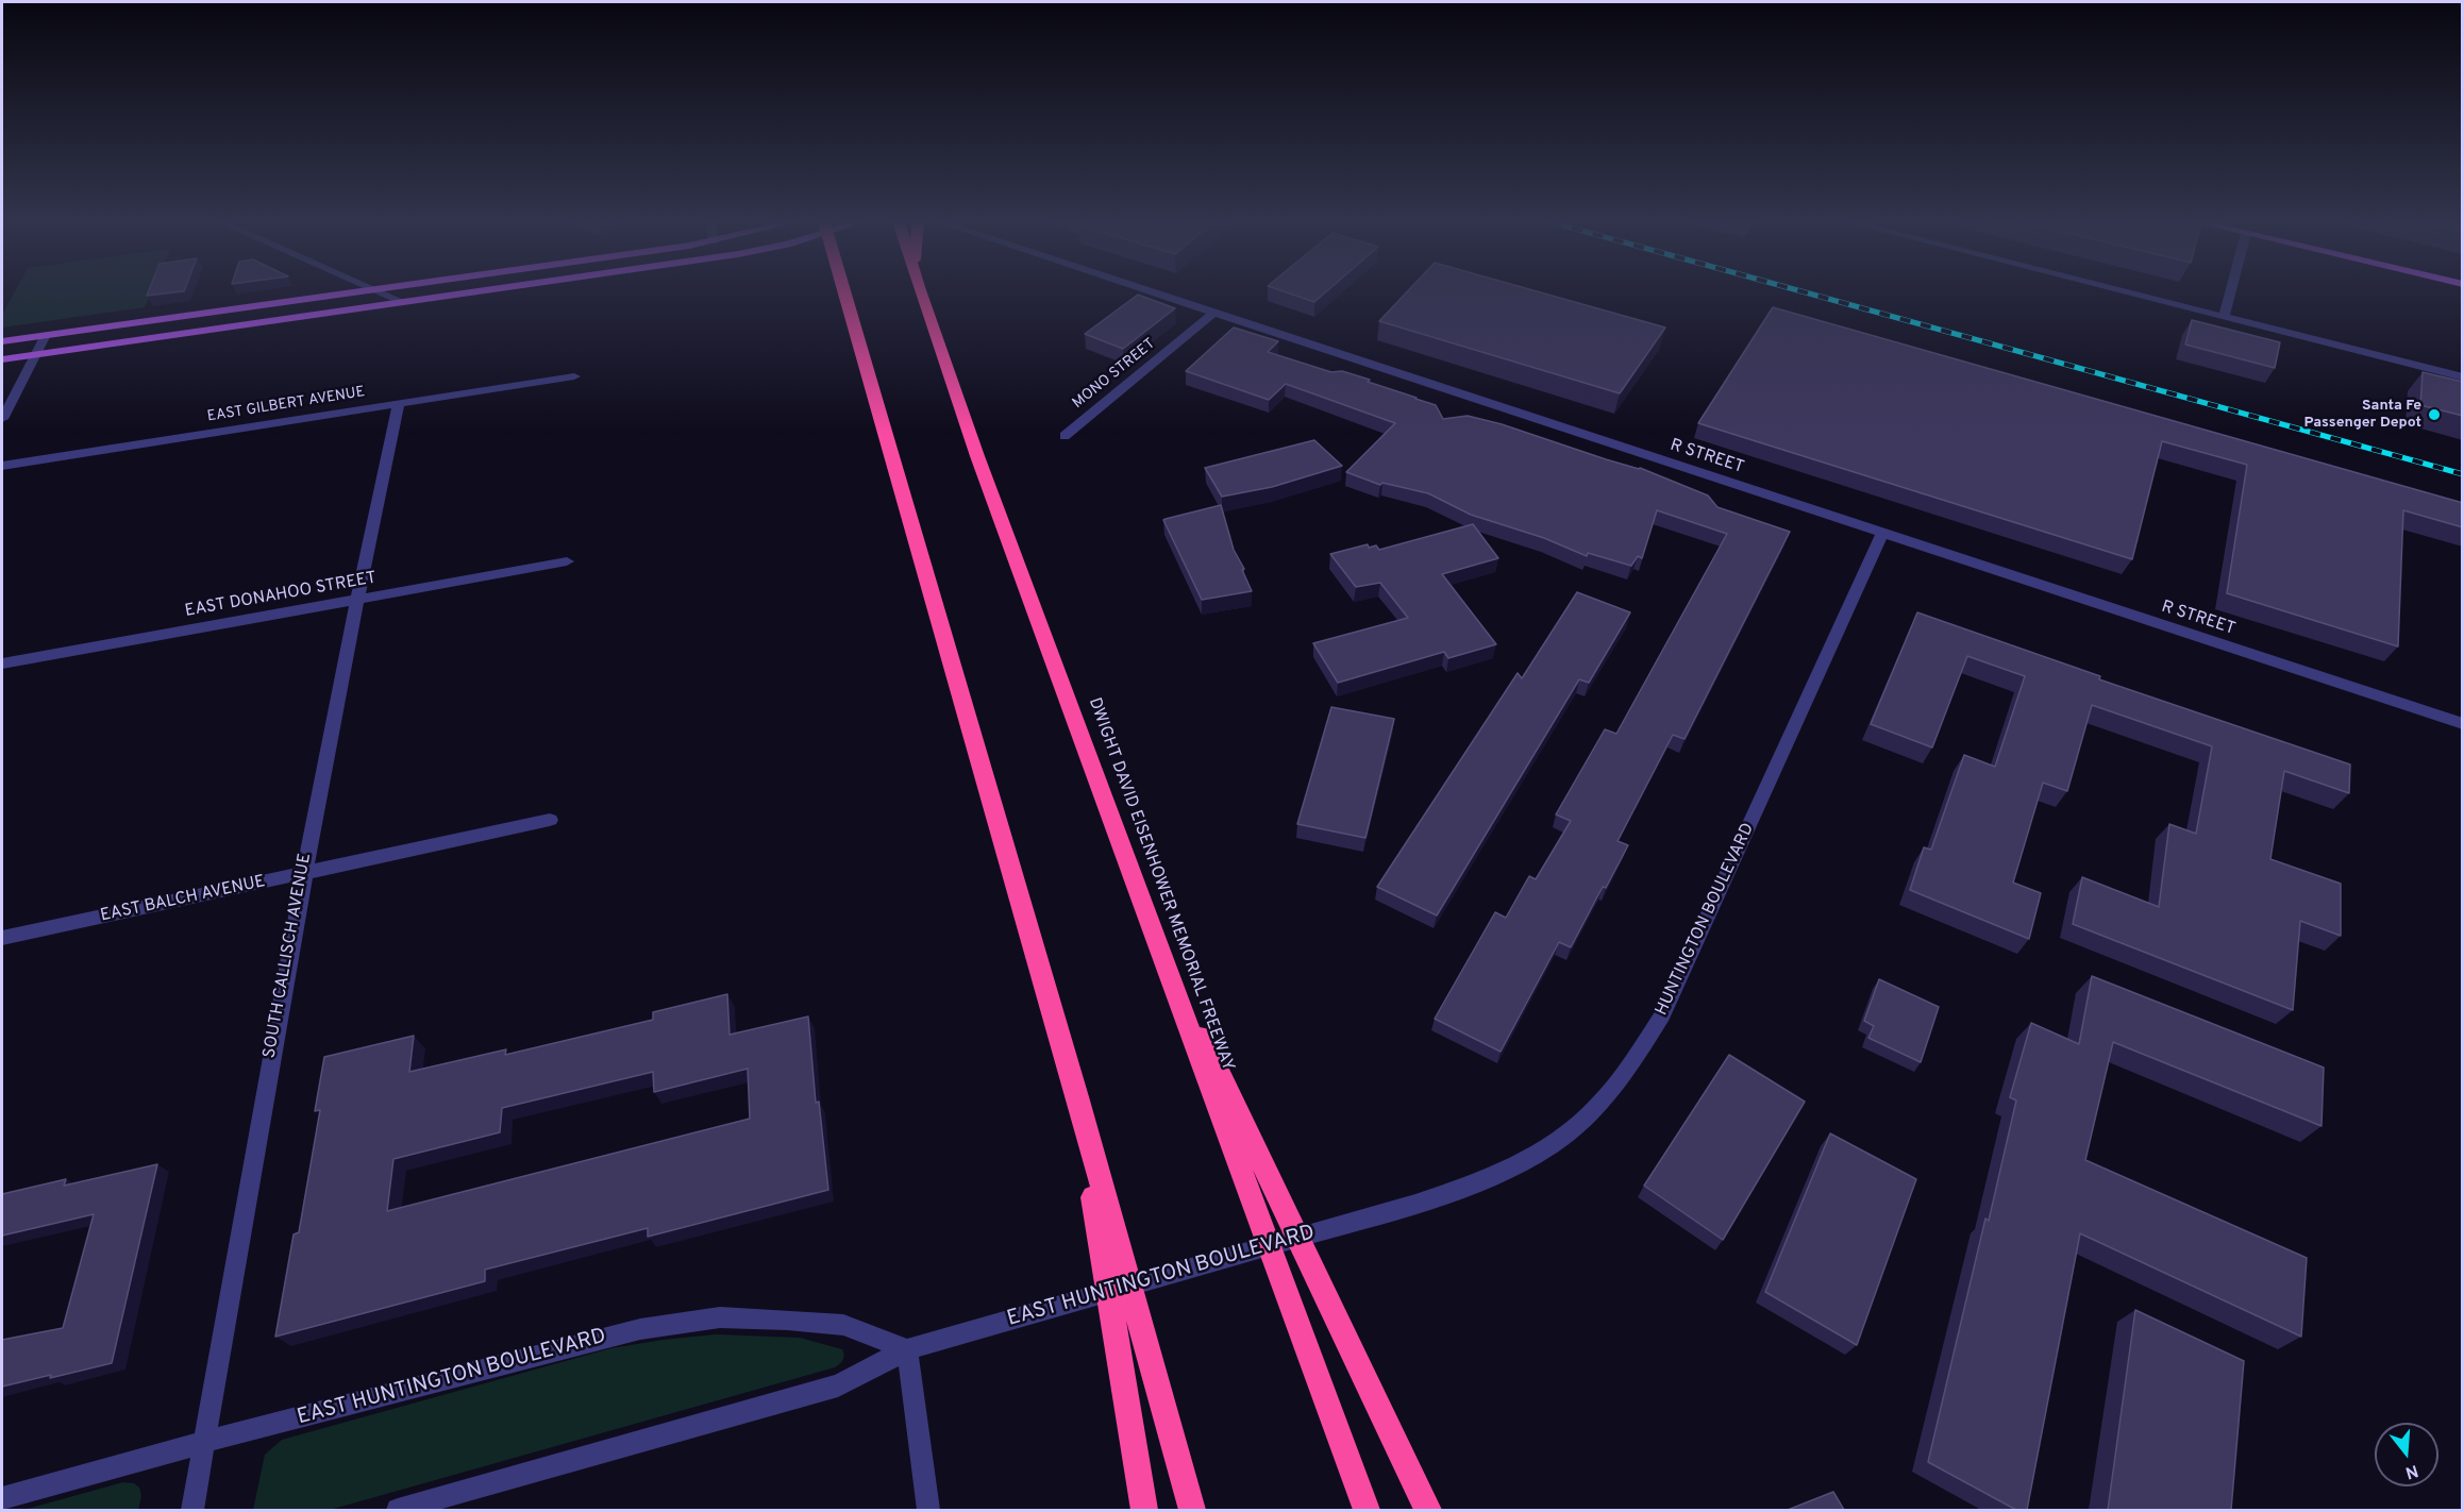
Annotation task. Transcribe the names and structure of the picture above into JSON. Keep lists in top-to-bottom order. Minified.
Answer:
{"streets":{"highway":["DWIGHT DAVID EISENHOWER MEMORIAL FREEWAY"],"street":["MONO STREET","EAST GILBERT AVENUE","R STREET","EAST DONAHOO STREET","EAST BALCH AVENUE","HUNTINGTON BOULEVARD","SOUTH CALLISCH AVENUE","EAST HUNTINGTON BOULEVARD"]},"crossings":[["MONO STREET","R STREET"],["EAST GILBERT AVENUE","SOUTH CALLISCH AVENUE"],["R STREET","HUNTINGTON BOULEVARD"],["EAST DONAHOO STREET","SOUTH CALLISCH AVENUE"],["EAST BALCH AVENUE","SOUTH CALLISCH AVENUE"],["HUNTINGTON BOULEVARD","EAST HUNTINGTON BOULEVARD"],["SOUTH CALLISCH AVENUE","EAST HUNTINGTON BOULEVARD"]],"places":["Santa Fe Passenger Depot"],"north":"bottom"}
